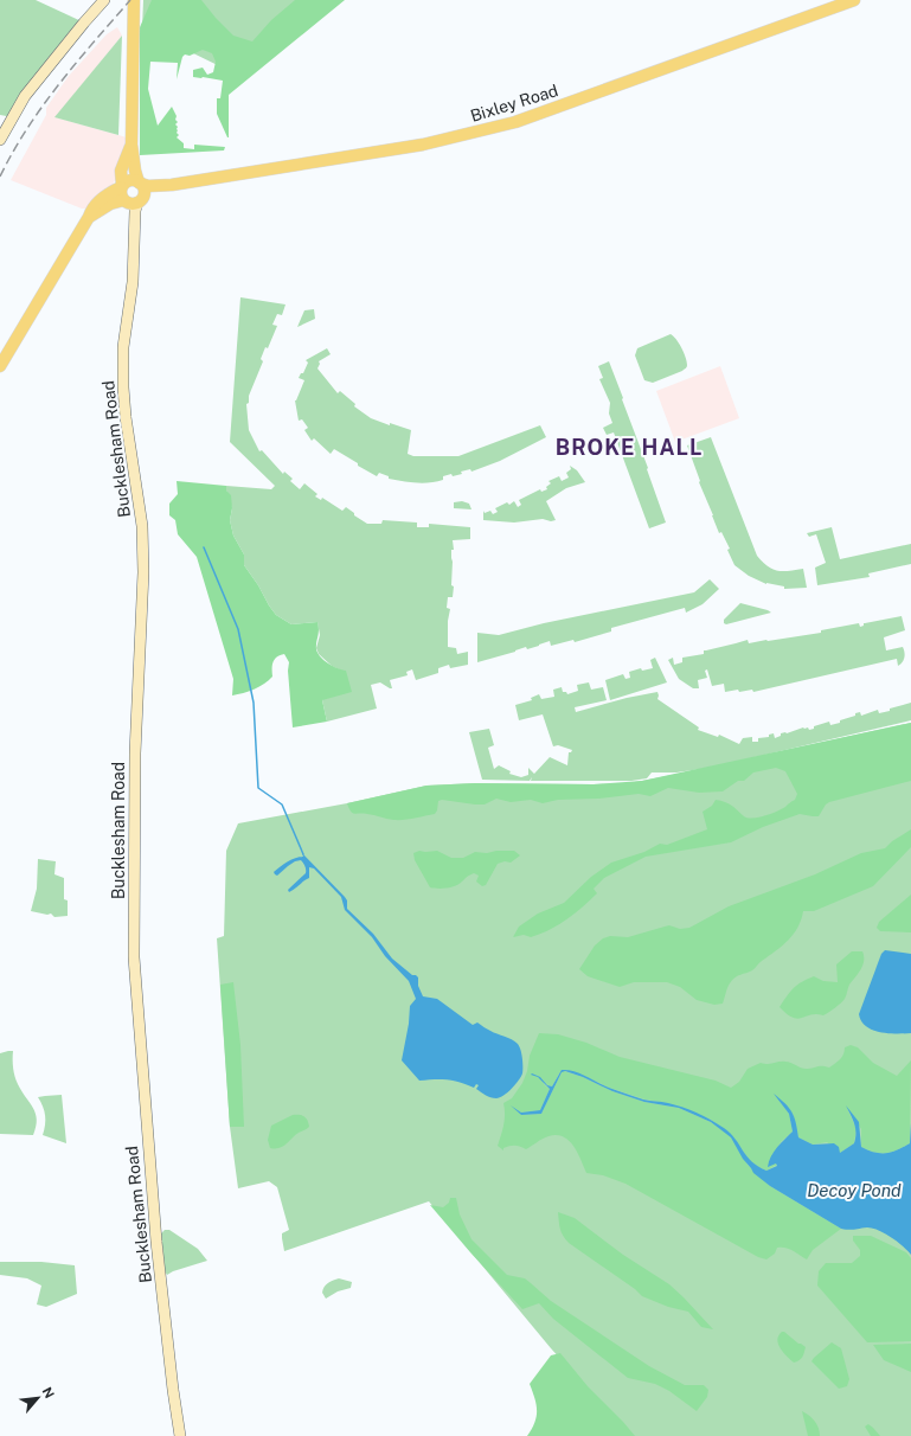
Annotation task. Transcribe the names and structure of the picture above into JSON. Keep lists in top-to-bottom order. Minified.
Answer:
{"streets":{"main road":["Bixley Road"],"street":["Bucklesham Road"]},"crossings":[["Bixley Road","Bucklesham Road"]],"districts":["BROKE HALL"],"water":["Decoy Pond"],"north":"top right"}
